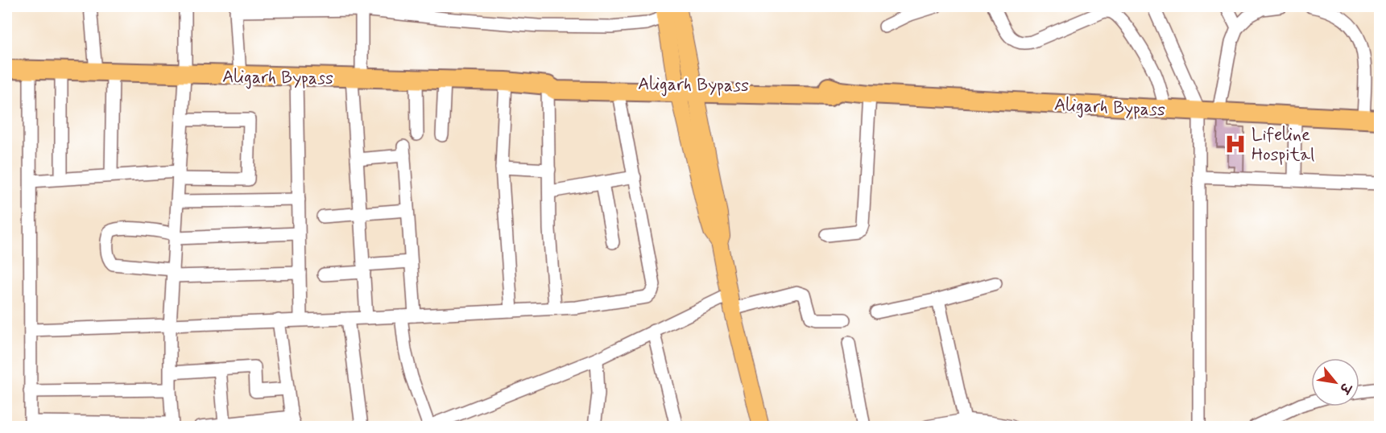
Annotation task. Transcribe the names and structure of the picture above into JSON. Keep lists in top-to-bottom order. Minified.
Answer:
{"streets":{"highway":["Aligarh Bypass"]},"places":{"hospital":["Lifeline Hospital"]},"north":"bottom right"}
